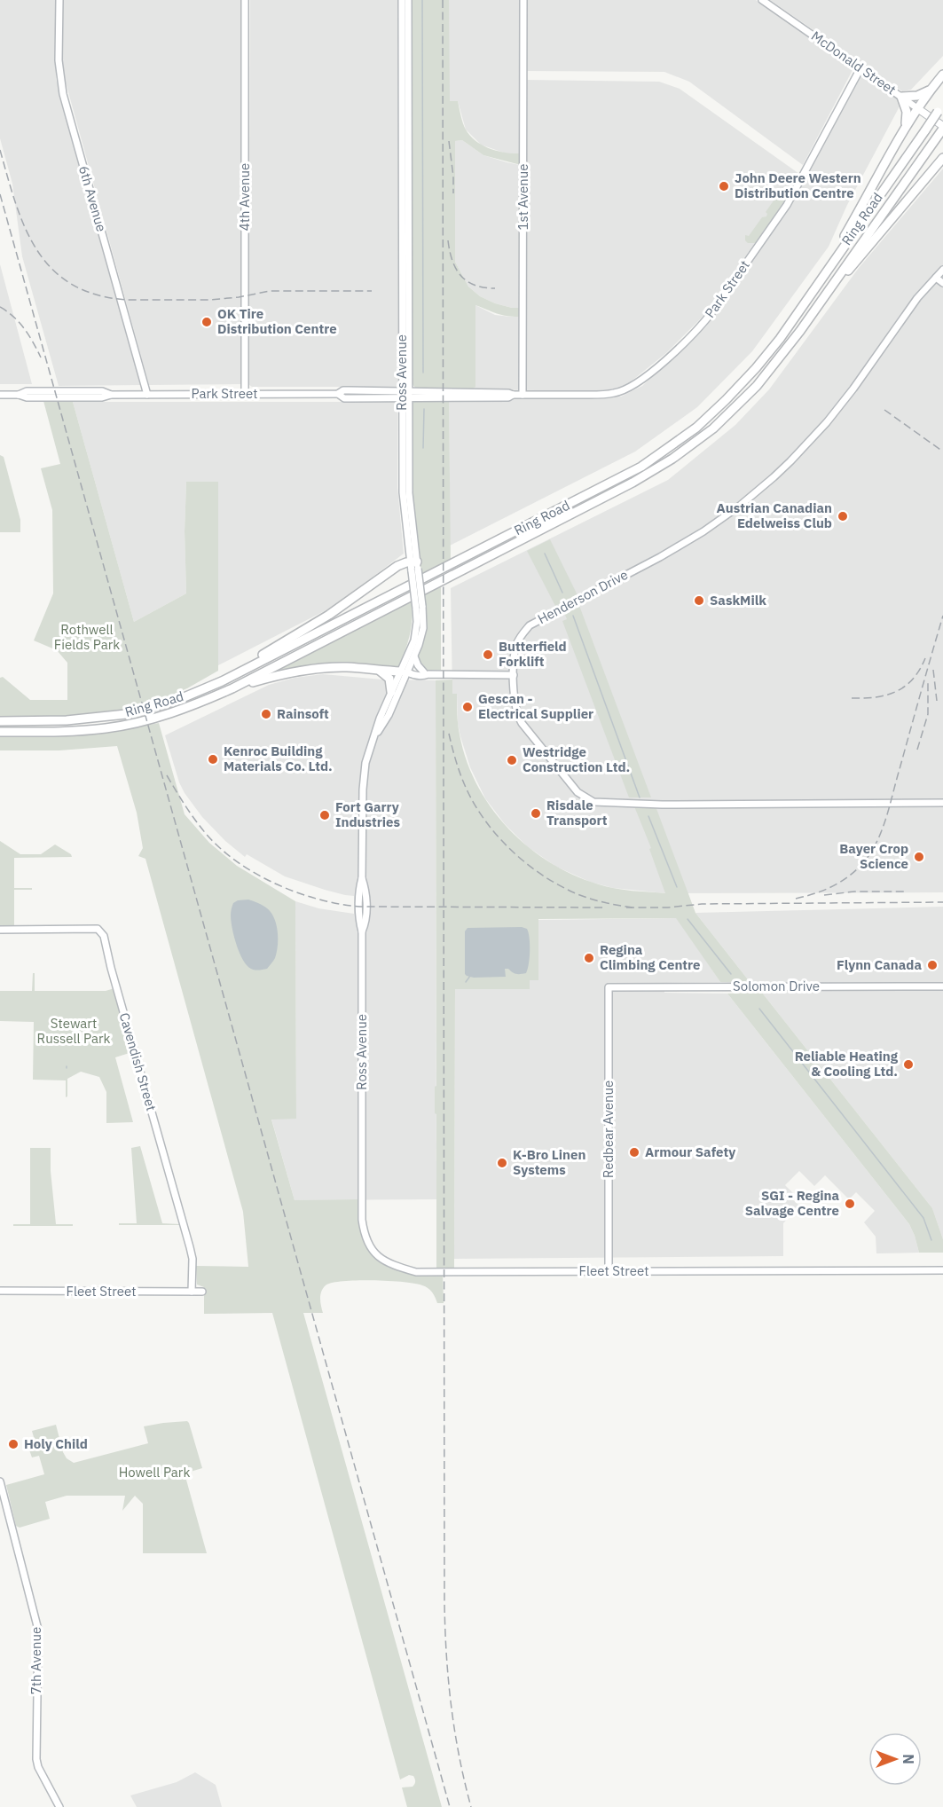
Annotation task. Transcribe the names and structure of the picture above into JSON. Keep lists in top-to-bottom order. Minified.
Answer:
{"streets":{"highway":["Ring Road"],"main road":["McDonald Street"],"street":["4th Avenue","1st Avenue","6th Avenue","Park Street","Ross Avenue","Henderson Drive","Solomon Drive","Cavendish Street","Redbear Avenue","Fleet Street","7th Avenue"]},"crossings":[["McDonald Street","Ring Road"],["McDonald Street","Park Street"],["4th Avenue","Park Street"],["1st Avenue","Park Street"],["6th Avenue","Park Street"],["Park Street","Ross Avenue"],["Ross Avenue","Fleet Street"],["Solomon Drive","Redbear Avenue"],["Cavendish Street","Fleet Street"],["Redbear Avenue","Fleet Street"]],"parks":["Rothwell Fields Park","Stewart Russell Park","Howell Park"],"places":["John Deere Western Distribution Centre","OK Tire Distribution Centre","Austrian Canadian Edelweiss Club","SaskMilk","Butterfield Forklift","Gescan - Electrical Supplier","Rainsoft","Kenroc Building Materials Co. Ltd.","Westridge Construction Ltd.","Risdale Transport","Fort Garry Industries","Bayer Crop Science","Regina Climbing Centre","Flynn Canada","Reliable Heating & Cooling Ltd.","Armour Safety","K-Bro Linen Systems","SGI - Regina Salvage Centre","Holy Child"],"north":"right"}
